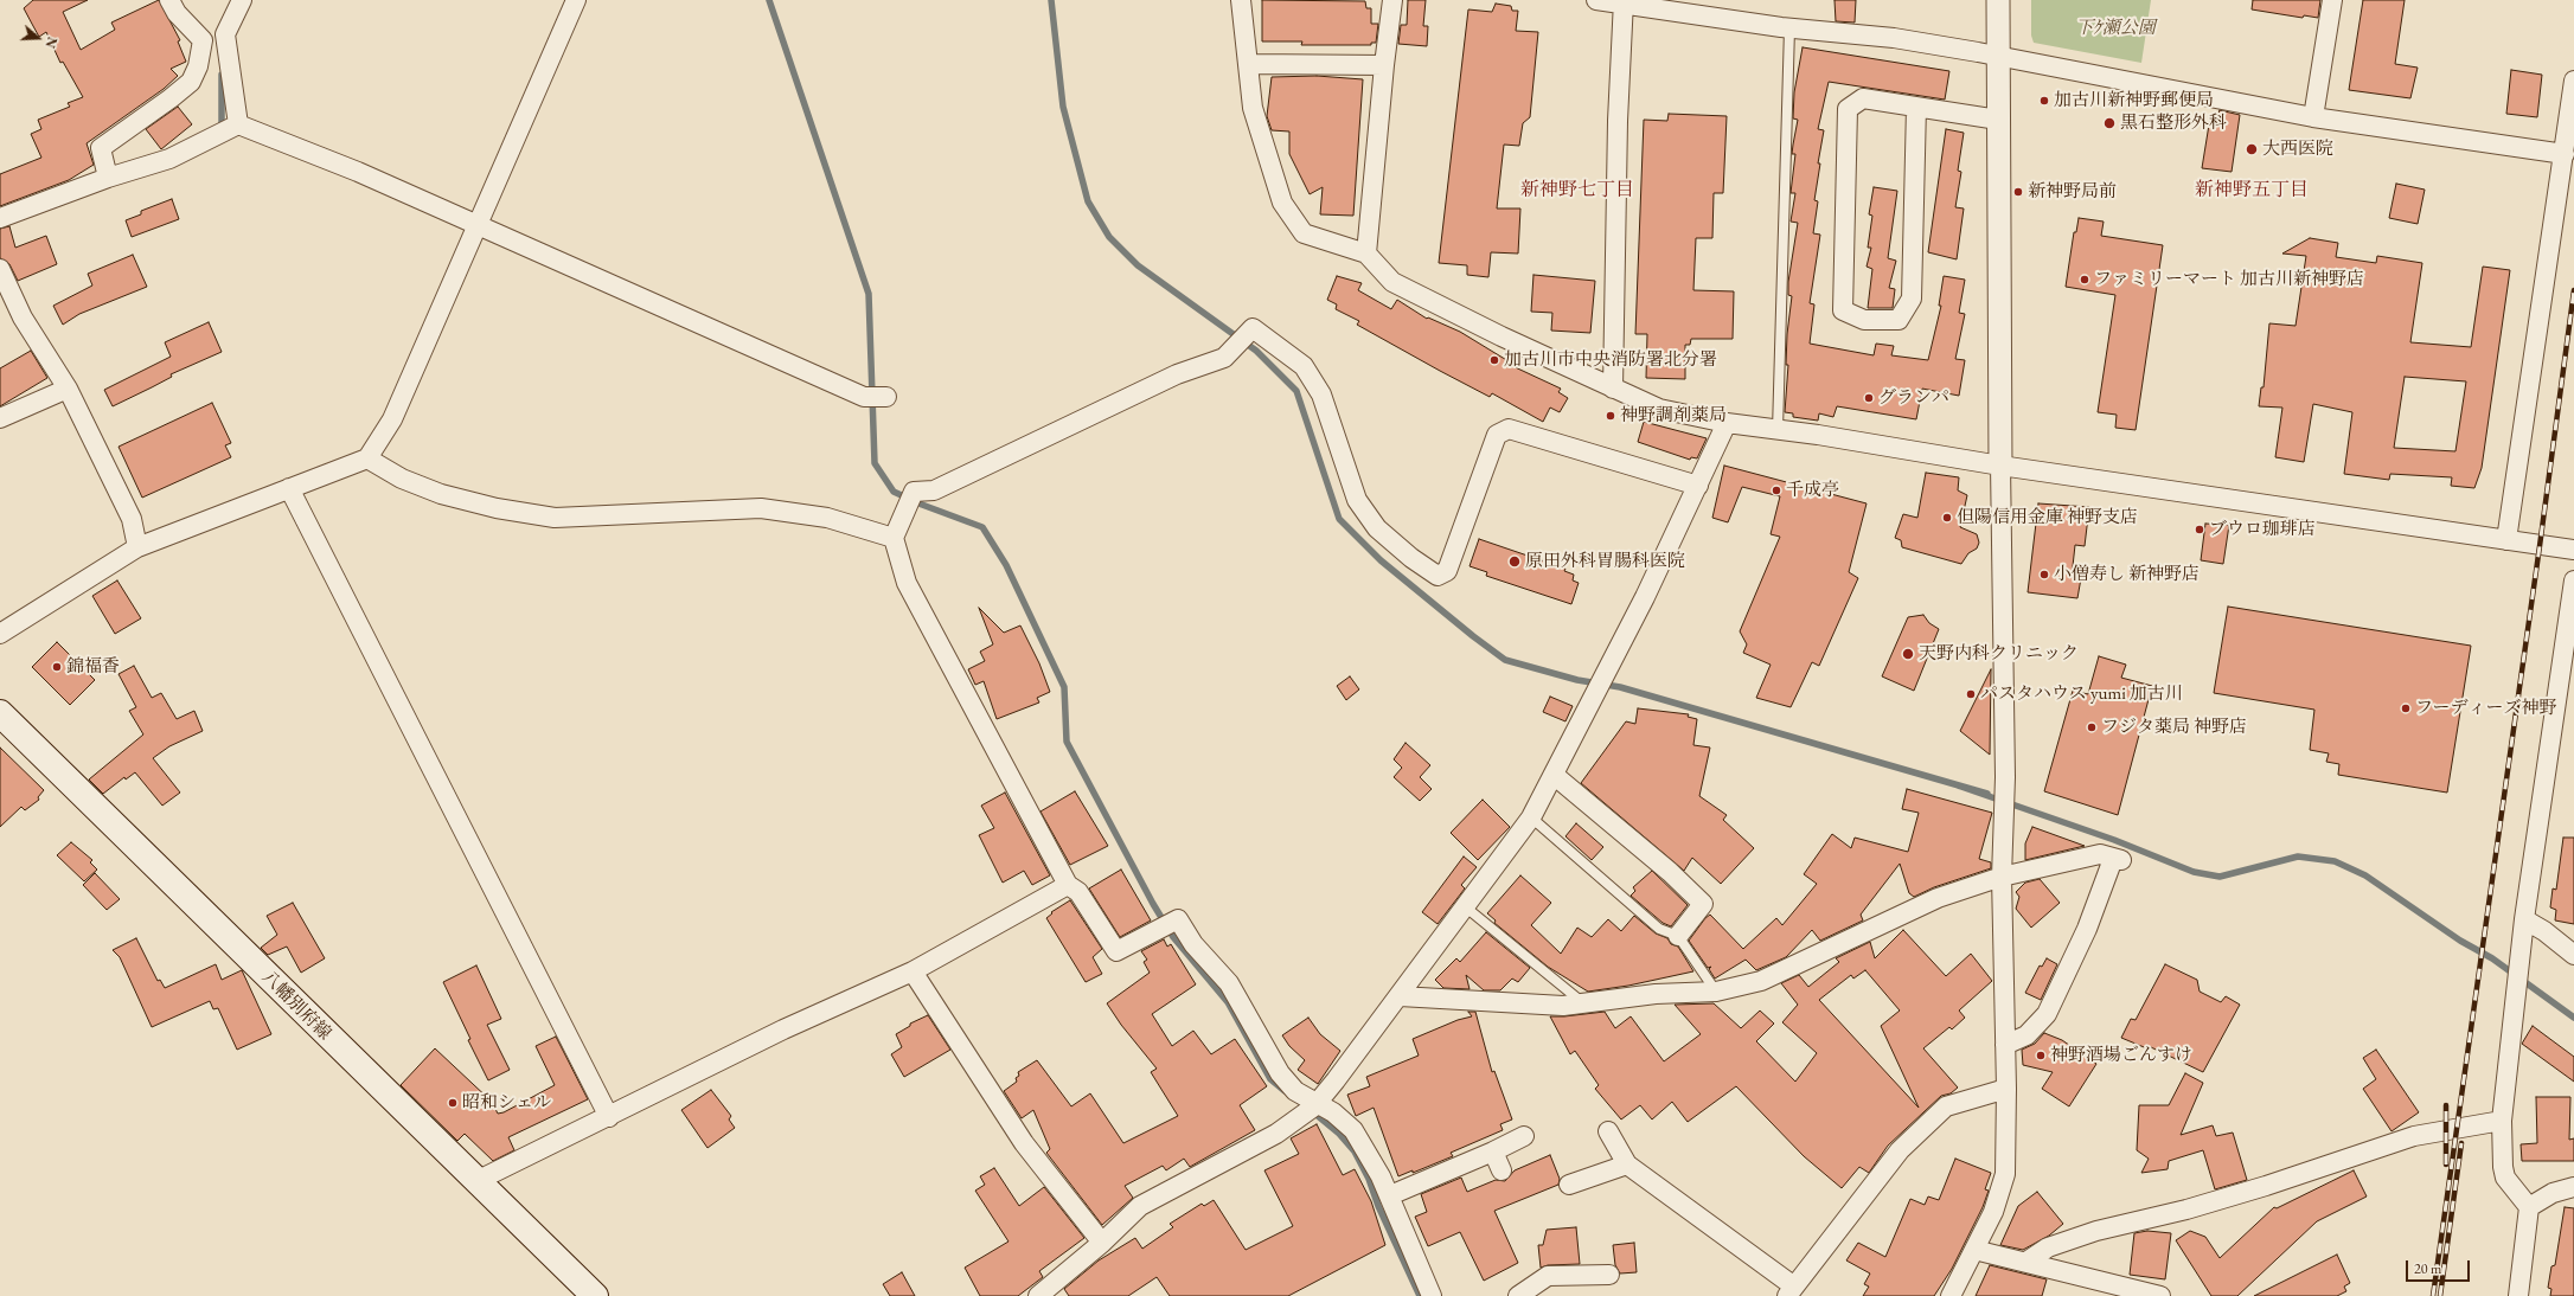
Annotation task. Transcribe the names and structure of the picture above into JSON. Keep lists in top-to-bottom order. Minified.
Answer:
{"streets":{"main road":["八幡別府線"]},"districts":["新神野七丁目","新神野五丁目"],"parks":["下ｹ瀬公園"],"places":["加古川新神野郵便局","黒石整形外科","大西医院","新神野局前","ファミリーマート 加古川新神野店","加古川市中央消防署北分署","グランパ","神野調剤薬局","千成亭","但陽信用金庫 神野支店","ブウロ珈琲店","原田外科胃腸科医院","小僧寿し 新神野店","天野内科クリニック","錦福香","パスタハウス yumi 加古川","フーディーズ神野","フジタ薬局 神野店","神野酒場ごんすけ","昭和シェル"],"scale_bar":"20 m","north":"right"}
